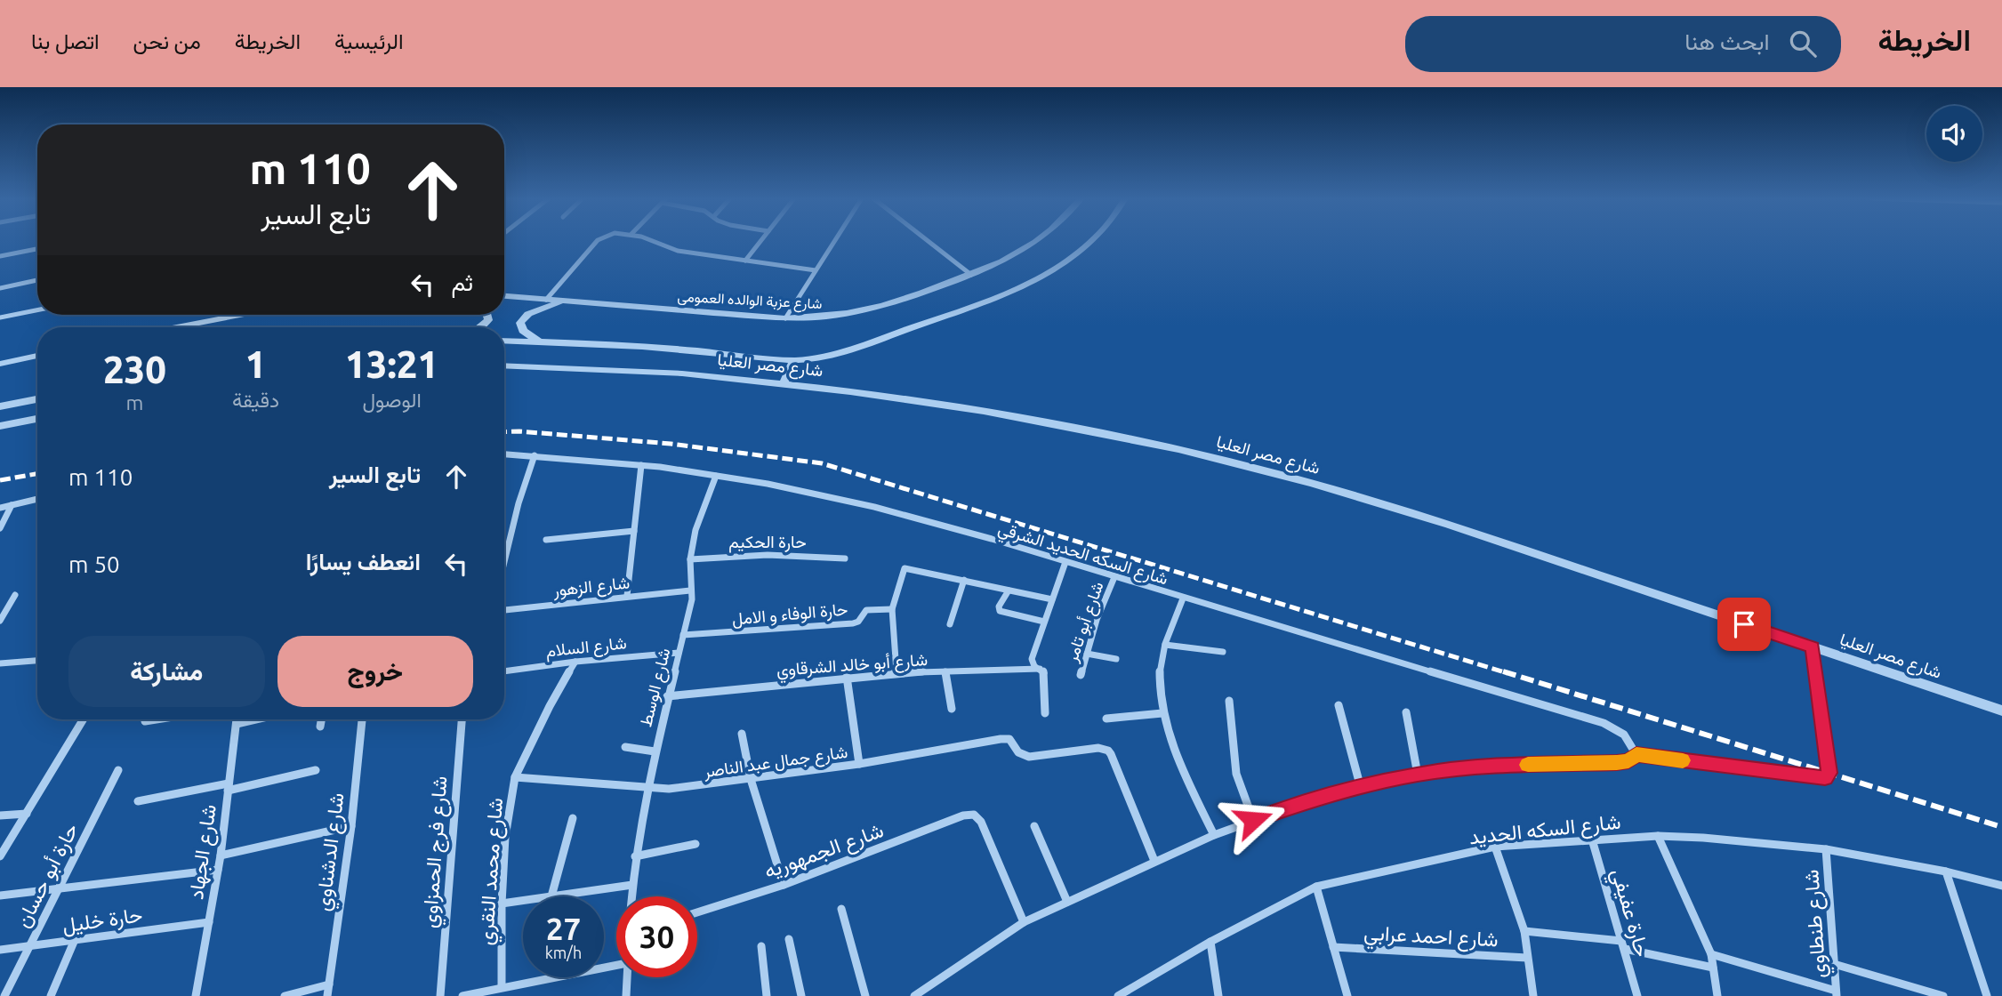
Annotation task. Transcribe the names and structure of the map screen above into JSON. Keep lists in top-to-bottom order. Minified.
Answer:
{"streets":{"street":["شارع عزبة الوالده العمومى","شارع مصر العليا","حارة الحكيم","شارع السكه الحديد الشرقي","شارع الزهور","حارة الوفاء و الامل","شارع أبو تامر","شارع السلام","شارع أبو خالد الشرقاوي","شارع الوسط","شارع جمال عبد الناصر","شارع السكه الحديد","شارع الجمهوريه","شارع الجهاد","شارع الدشناوي","شارع فرج الحمزاوي","شارع محمد النقري","حارة أبو حسان","حارة عفيفي","حارة خليل","شارع طنطاوي","شارع احمد عرابي"]},"crossings":[["حارة الحكيم","شارع الوسط"],["شارع السكه الحديد الشرقي","شارع أبو تامر"],["شارع السكه الحديد الشرقي","شارع الوسط"],["شارع الزهور","شارع الوسط"],["حارة الوفاء و الامل","شارع الوسط"],["شارع السلام","شارع الوسط"],["شارع السلام","شارع محمد النقري"],["شارع أبو خالد الشرقاوي","شارع الوسط"],["شارع الوسط","شارع جمال عبد الناصر"],["شارع جمال عبد الناصر","شارع محمد النقري"],["شارع السكه الحديد","حارة عفيفي"],["شارع السكه الحديد","شارع طنطاوي"],["شارع الجهاد","حارة خليل"],["حارة أبو حسان","حارة خليل"],["حارة عفيفي","شارع احمد عرابي"]],"page":{"header":"الخريطة","search":"ابحث هنا","nav":["الرئيسية","الخريطة","من نحن","اتصل بنا"],"turn":["110 m","تابع السير"],"then":"ثم","eta":["13:21","الوصول","1","دقيقة","230","m"],"list":[{"name":"تابع السير","value":"110 m"},{"name":"انعطف يسارًا","value":"50 m"}],"buttons":["خروج","مشاركة"],"speed":"27 km/h","limit":"30"}}
